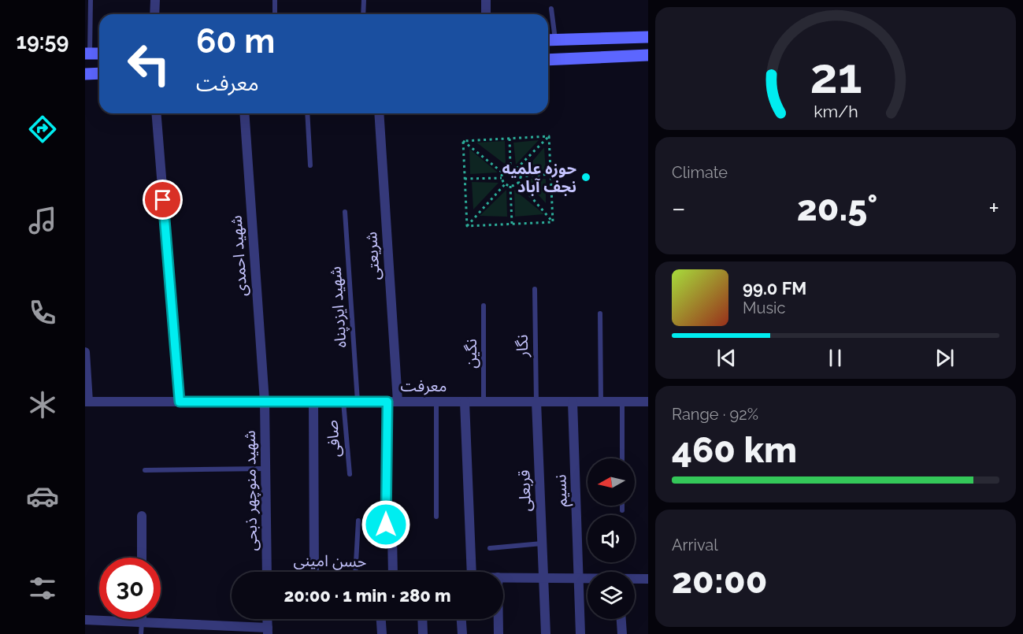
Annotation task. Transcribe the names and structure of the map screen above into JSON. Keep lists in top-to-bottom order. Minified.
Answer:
{"streets":{"street":["شهید احمدی","شریعتی","معرفت","شهید منوچهر ذبحی","قربعلی","نسیم","حسن امینی"],"lane":["شهید ایزدپناه","نگار","نگین","صافی"]},"crossings":[["شهید احمدی","معرفت"],["شهید احمدی","شهید منوچهر ذبحی"],["شریعتی","معرفت"],["شهید ایزدپناه","معرفت"],["نگار","معرفت"],["نگار","قربعلی"],["نگین","معرفت"],["معرفت","صافی"],["معرفت","شهید منوچهر ذبحی"],["معرفت","قربعلی"],["معرفت","نسیم"],["قربعلی","حسن امینی"],["نسیم","حسن امینی"]],"places":["حوزه علمیه نجف آباد"],"north":"left","page":{"tabs":"19:59","turn":["60 m","معرفت"],"tile":["Climate",["Range · 92%","460 km"],["Arrival","20:00"]],"heat":["−","20.5°","+"],"song":["99.0 FM","Music"],"limit":"30","trip":"20:00 · 1 min · 280 m","gauge":["21","km/h"]}}
